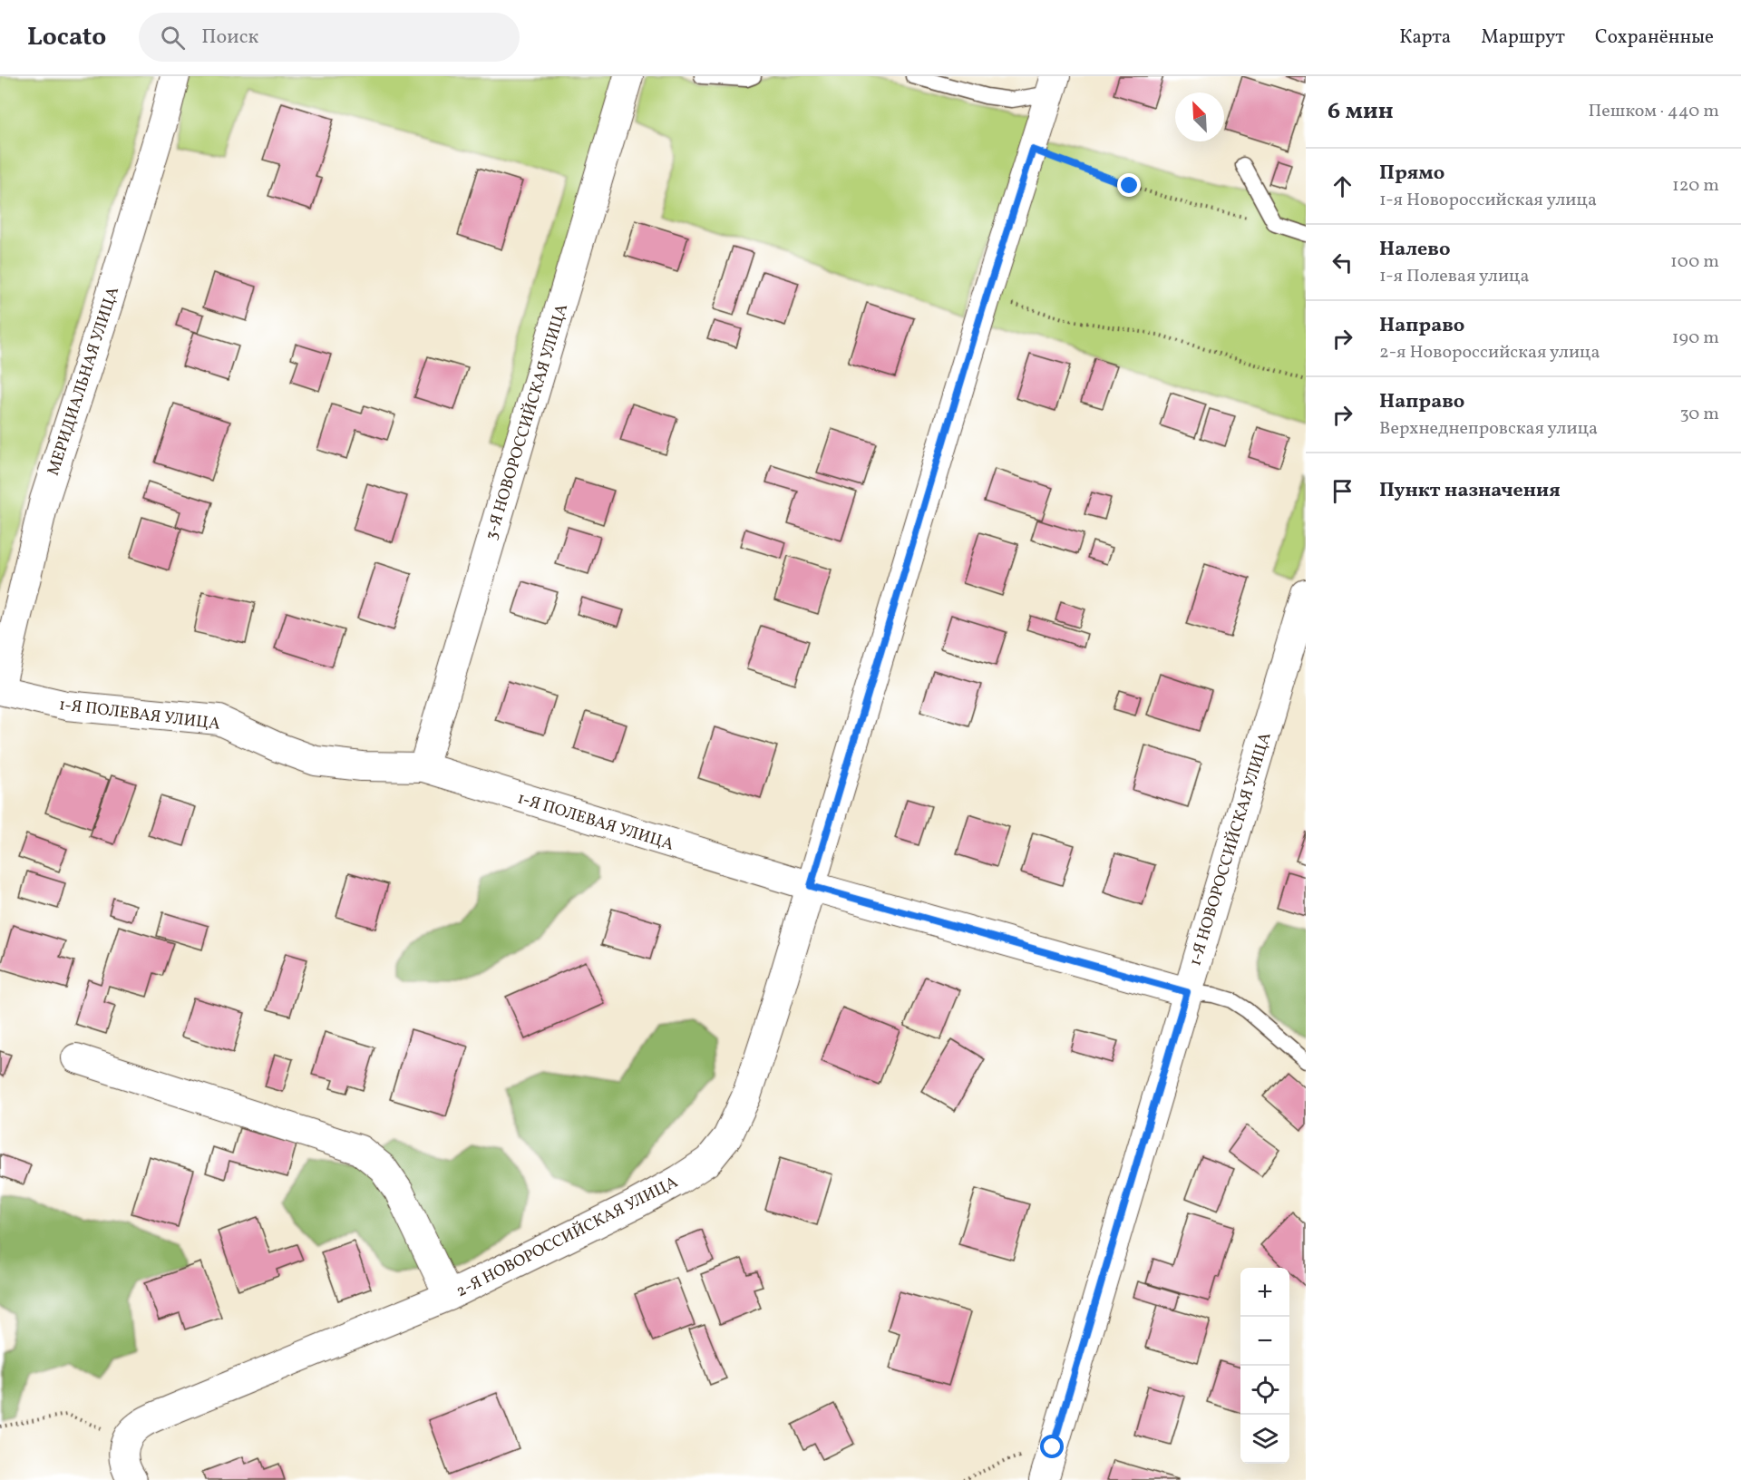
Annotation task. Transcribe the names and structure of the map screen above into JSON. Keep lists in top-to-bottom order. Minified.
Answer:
{"streets":{"street":["МЕРИДИАЛЬНАЯ УЛИЦА","3-Я НОВОРОССИЙСКАЯ УЛИЦА","1-Я ПОЛЕВАЯ УЛИЦА","1-Я НОВОРОССИЙСКАЯ УЛИЦА","2-Я НОВОРОССИЙСКАЯ УЛИЦА"]},"crossings":[["МЕРИДИАЛЬНАЯ УЛИЦА","1-Я ПОЛЕВАЯ УЛИЦА"],["3-Я НОВОРОССИЙСКАЯ УЛИЦА","1-Я ПОЛЕВАЯ УЛИЦА"],["1-Я ПОЛЕВАЯ УЛИЦА","1-Я НОВОРОССИЙСКАЯ УЛИЦА"],["1-Я ПОЛЕВАЯ УЛИЦА","2-Я НОВОРОССИЙСКАЯ УЛИЦА"]],"north":"top left","page":{"header":"Locato","search":"Поиск","nav":["Карта","Маршрут","Сохранённые"],"heading":["6 мин","Пешком · 440 m"],"list":[["Прямо","1-я Новороссийская улица","120 m"],["Налево","1-я Полевая улица","100 m"],["Направо","2-я Новороссийская улица","190 m"],["Направо","Верхнеднепровская улица","30 m"],"Пункт назначения"],"map_buttons":["+","−"]}}
